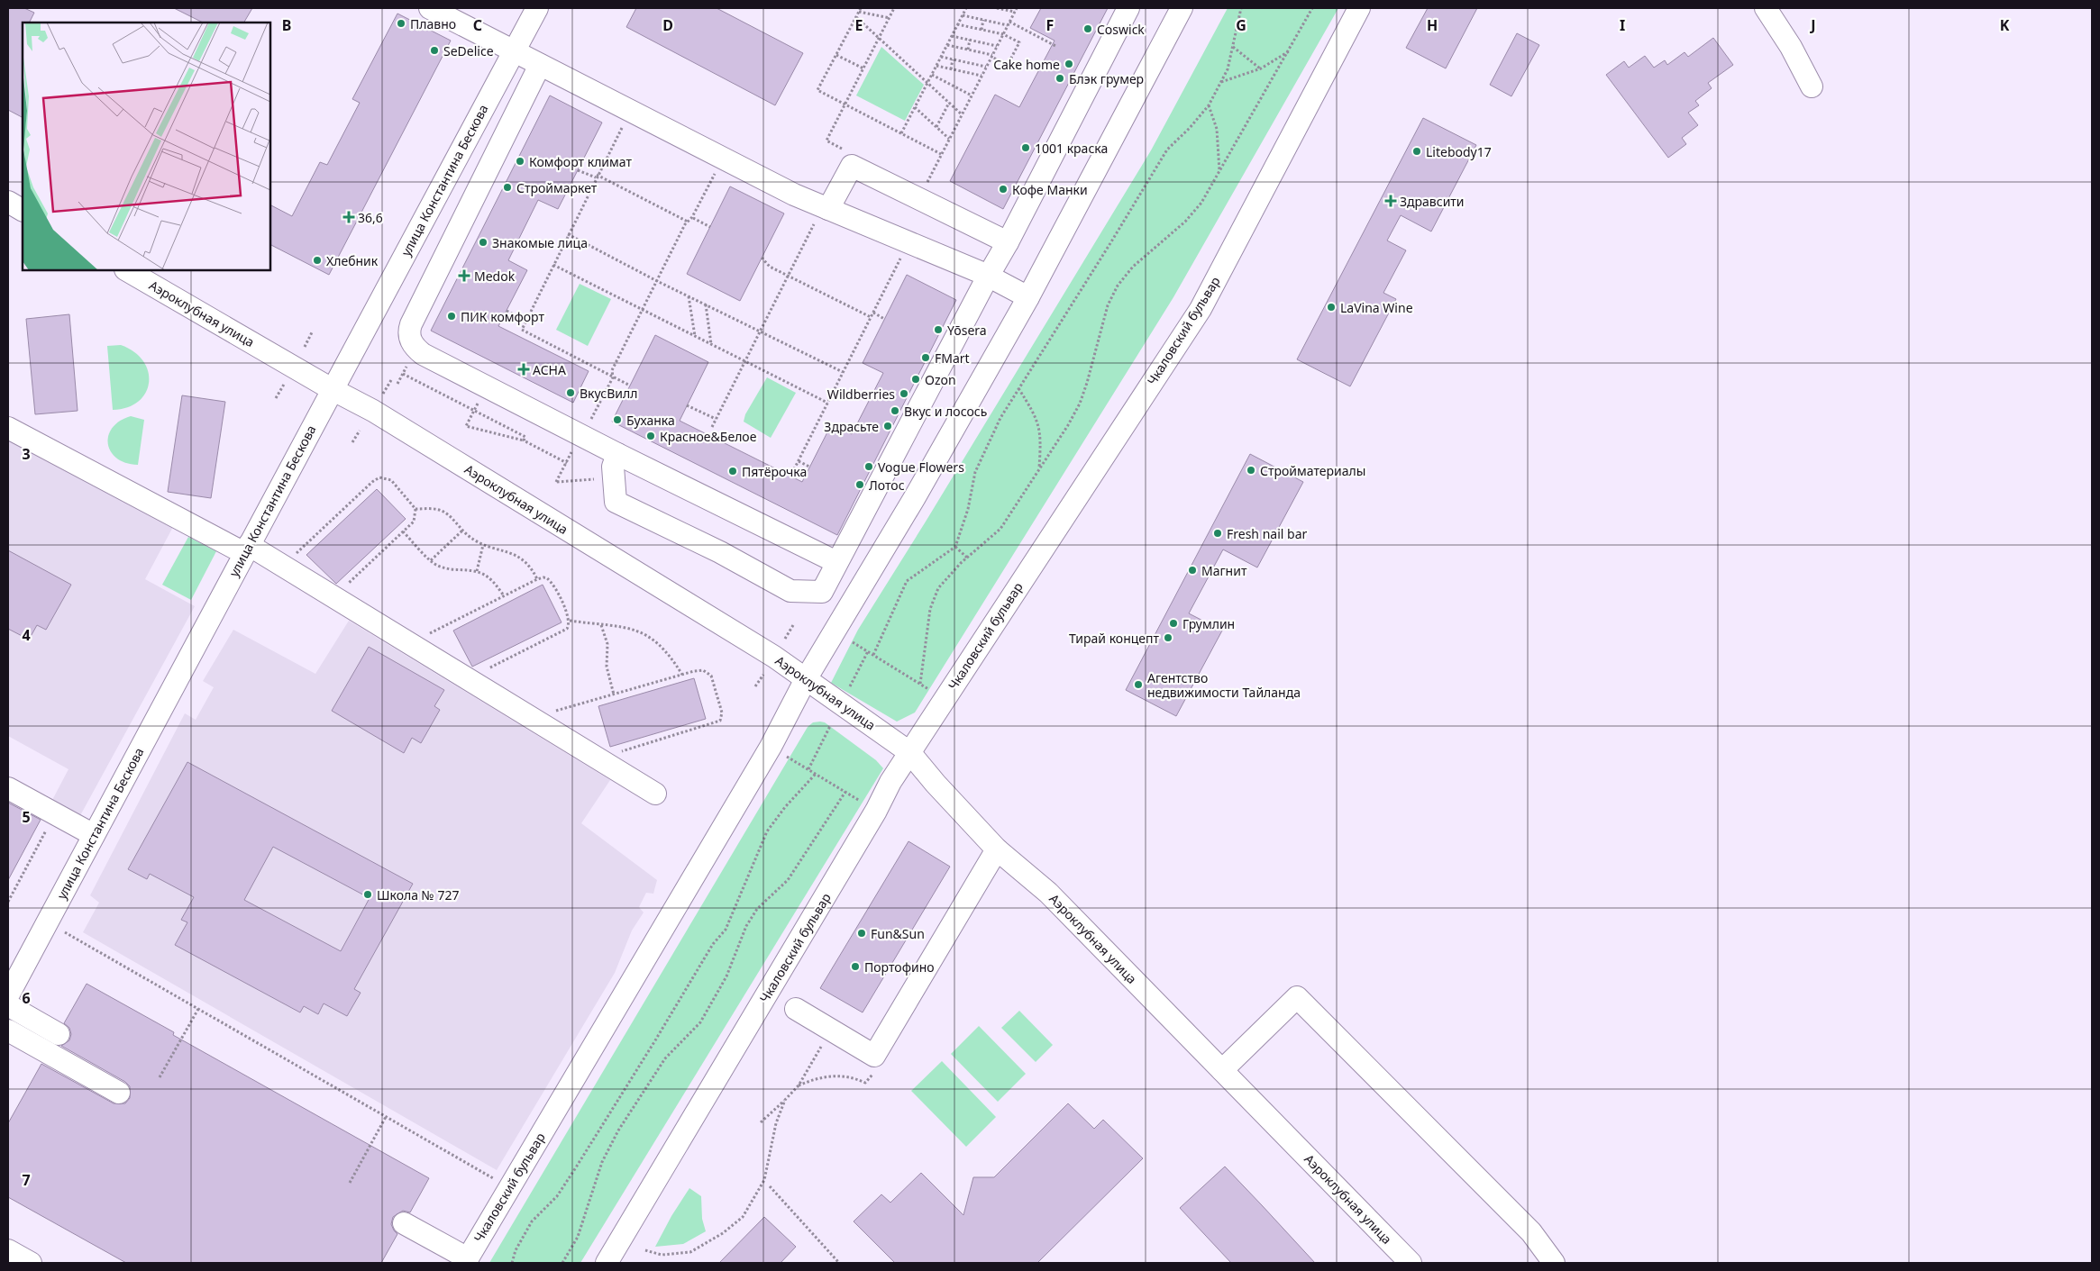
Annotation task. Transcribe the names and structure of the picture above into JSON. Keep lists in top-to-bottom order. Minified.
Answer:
{"streets":{"street":["улица Константина Бескова","Аэроклубная улица","Чкаловский бульвар"]},"crossings":[["улица Константина Бескова","Аэроклубная улица"],["Аэроклубная улица","Чкаловский бульвар"]],"places":{"other":["Плавно","Coswick","SeDelice","Cake home","Блэк грумер","1001 краска","Litebody17","Комфорт климат","Строймаркет","Кофе Манки","Знакомые лица","Хлебник","LaVina Wine","ПИК комфорт","Yōsera","FMart","Ozon","ВкусВилл","Wildberries","Вкус и лосось","Буханка","Здрасьте","Красное&Белое","Vogue Flowers","Стройматериалы","Пятёрочка","Лотос","Fresh nail bar","Магнит","Грумлин","Тирай концепт","Агентство недвижимости Тайланда","Школа № 727","Fun&Sun","Портофино"],"health":["Здравсити","36,6","Medok","АСНА"]},"grid":{"columns":["B","C","D","E","F","G","H","I","J","K"],"rows":["3","4","5","6","7"]}}
